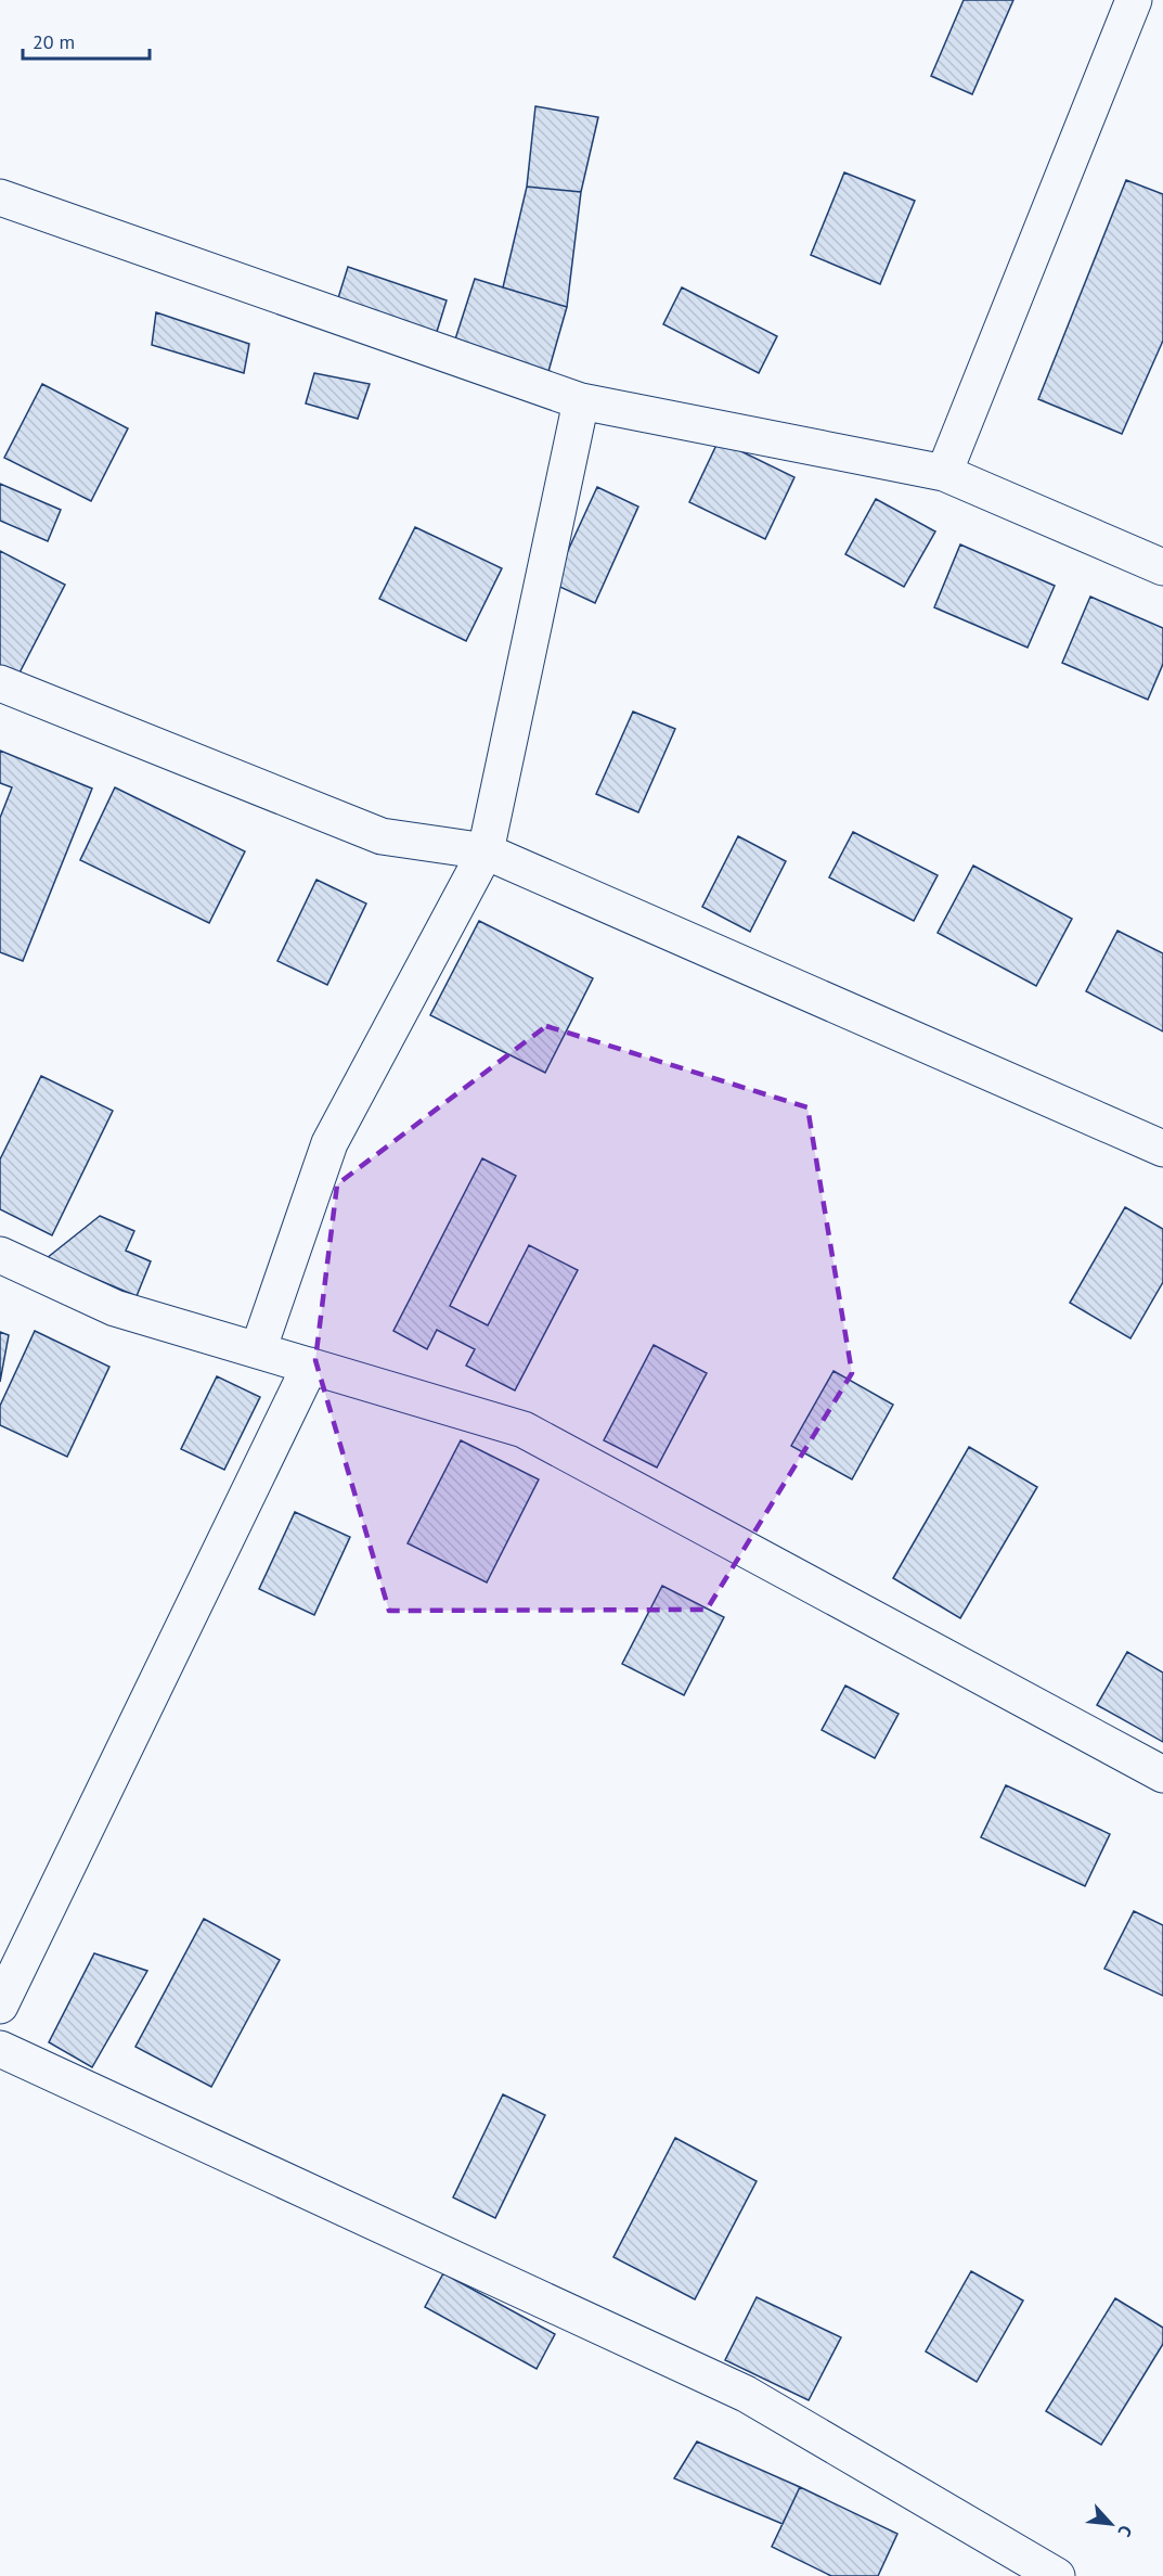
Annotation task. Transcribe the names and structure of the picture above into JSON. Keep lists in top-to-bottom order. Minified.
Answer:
{"scale_bar":"20 m","north":"bottom right"}
